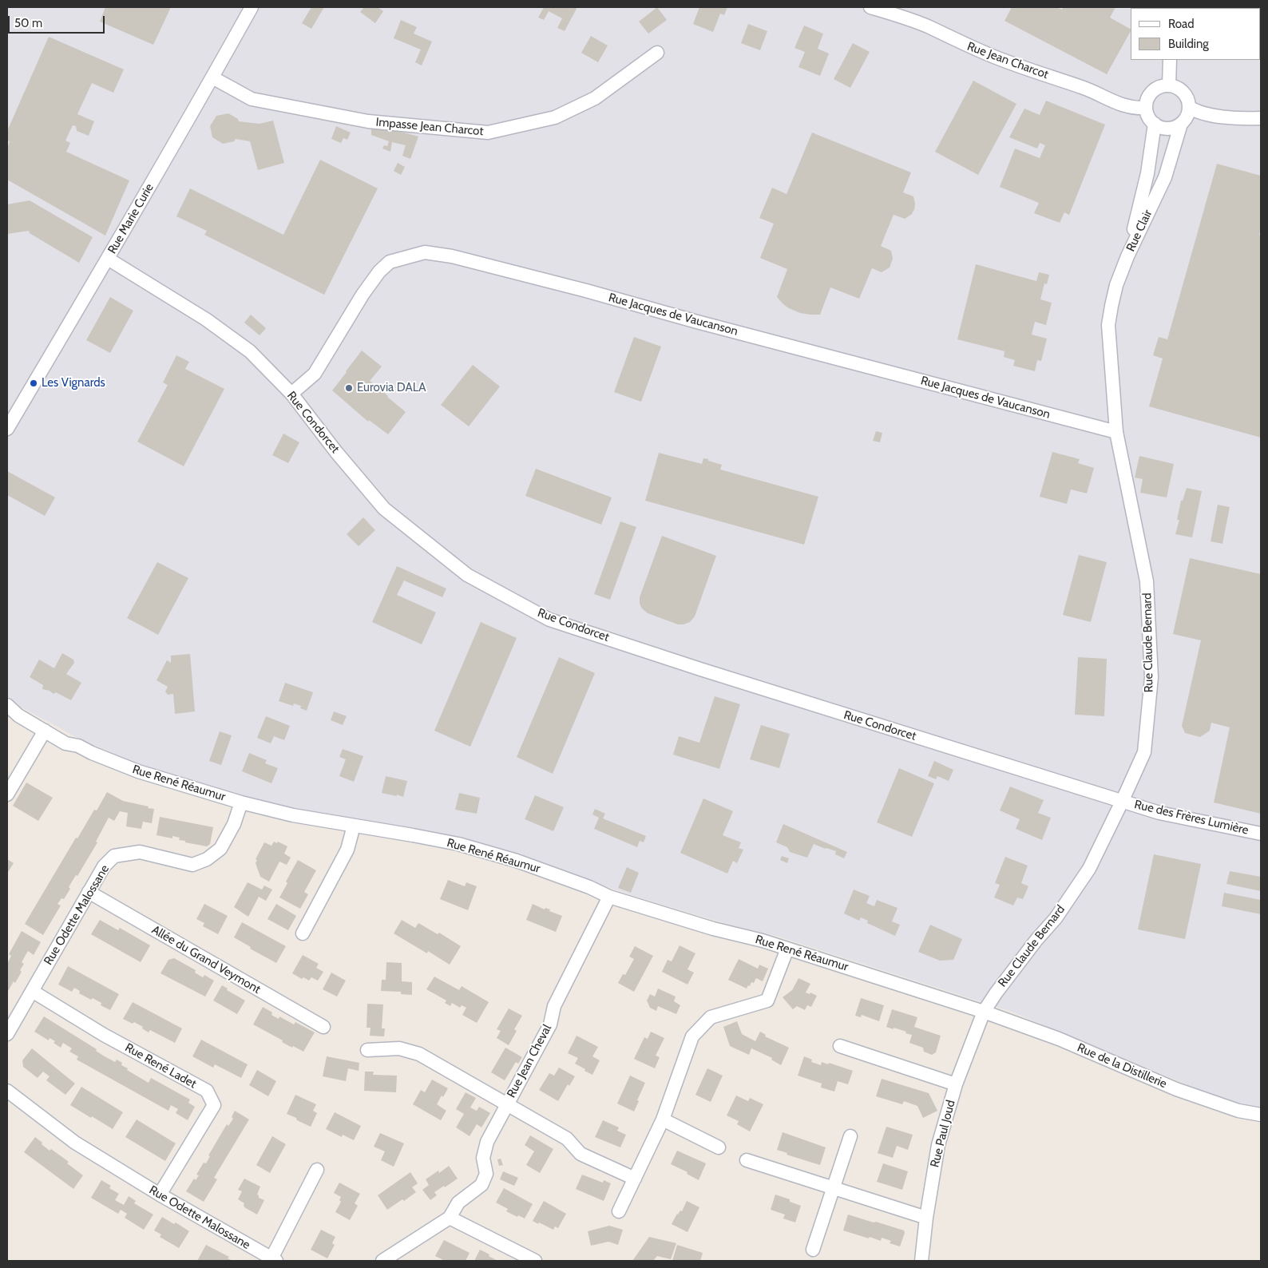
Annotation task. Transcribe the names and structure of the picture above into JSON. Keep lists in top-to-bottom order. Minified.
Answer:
{"streets":{"street":["Rue Jean Charcot","Impasse Jean Charcot","Rue Marie Curie","Rue Clair","Rue Jacques de Vaucanson","Rue Condorcet","Rue Claude Bernard","Rue René Réaumur","Rue des Frères Lumière","Rue Odette Malossane","Allée du Grand Veymont","Rue Jean Cheval","Rue René Ladet","Rue de la Distillerie","Rue Paul Joud"]},"crossings":[["Rue Jean Charcot","Rue Clair"],["Impasse Jean Charcot","Rue Marie Curie"],["Rue Marie Curie","Rue Condorcet"],["Rue Clair","Rue Claude Bernard"],["Rue Jacques de Vaucanson","Rue Condorcet"],["Rue Jacques de Vaucanson","Rue Claude Bernard"],["Rue Condorcet","Rue Claude Bernard"],["Rue Condorcet","Rue des Frères Lumière"],["Rue Claude Bernard","Rue René Réaumur"],["Rue Claude Bernard","Rue des Frères Lumière"],["Rue Claude Bernard","Rue de la Distillerie"],["Rue Claude Bernard","Rue Paul Joud"],["Rue René Réaumur","Rue Odette Malossane"],["Rue René Réaumur","Rue Jean Cheval"],["Rue René Réaumur","Rue de la Distillerie"],["Rue René Réaumur","Rue Paul Joud"],["Rue Odette Malossane","Allée du Grand Veymont"],["Rue Odette Malossane","Rue René Ladet"],["Rue de la Distillerie","Rue Paul Joud"]],"places":["Les Vignards","Eurovia DALA"],"legend":["Road","Building"],"scale_bar":"50 m"}
